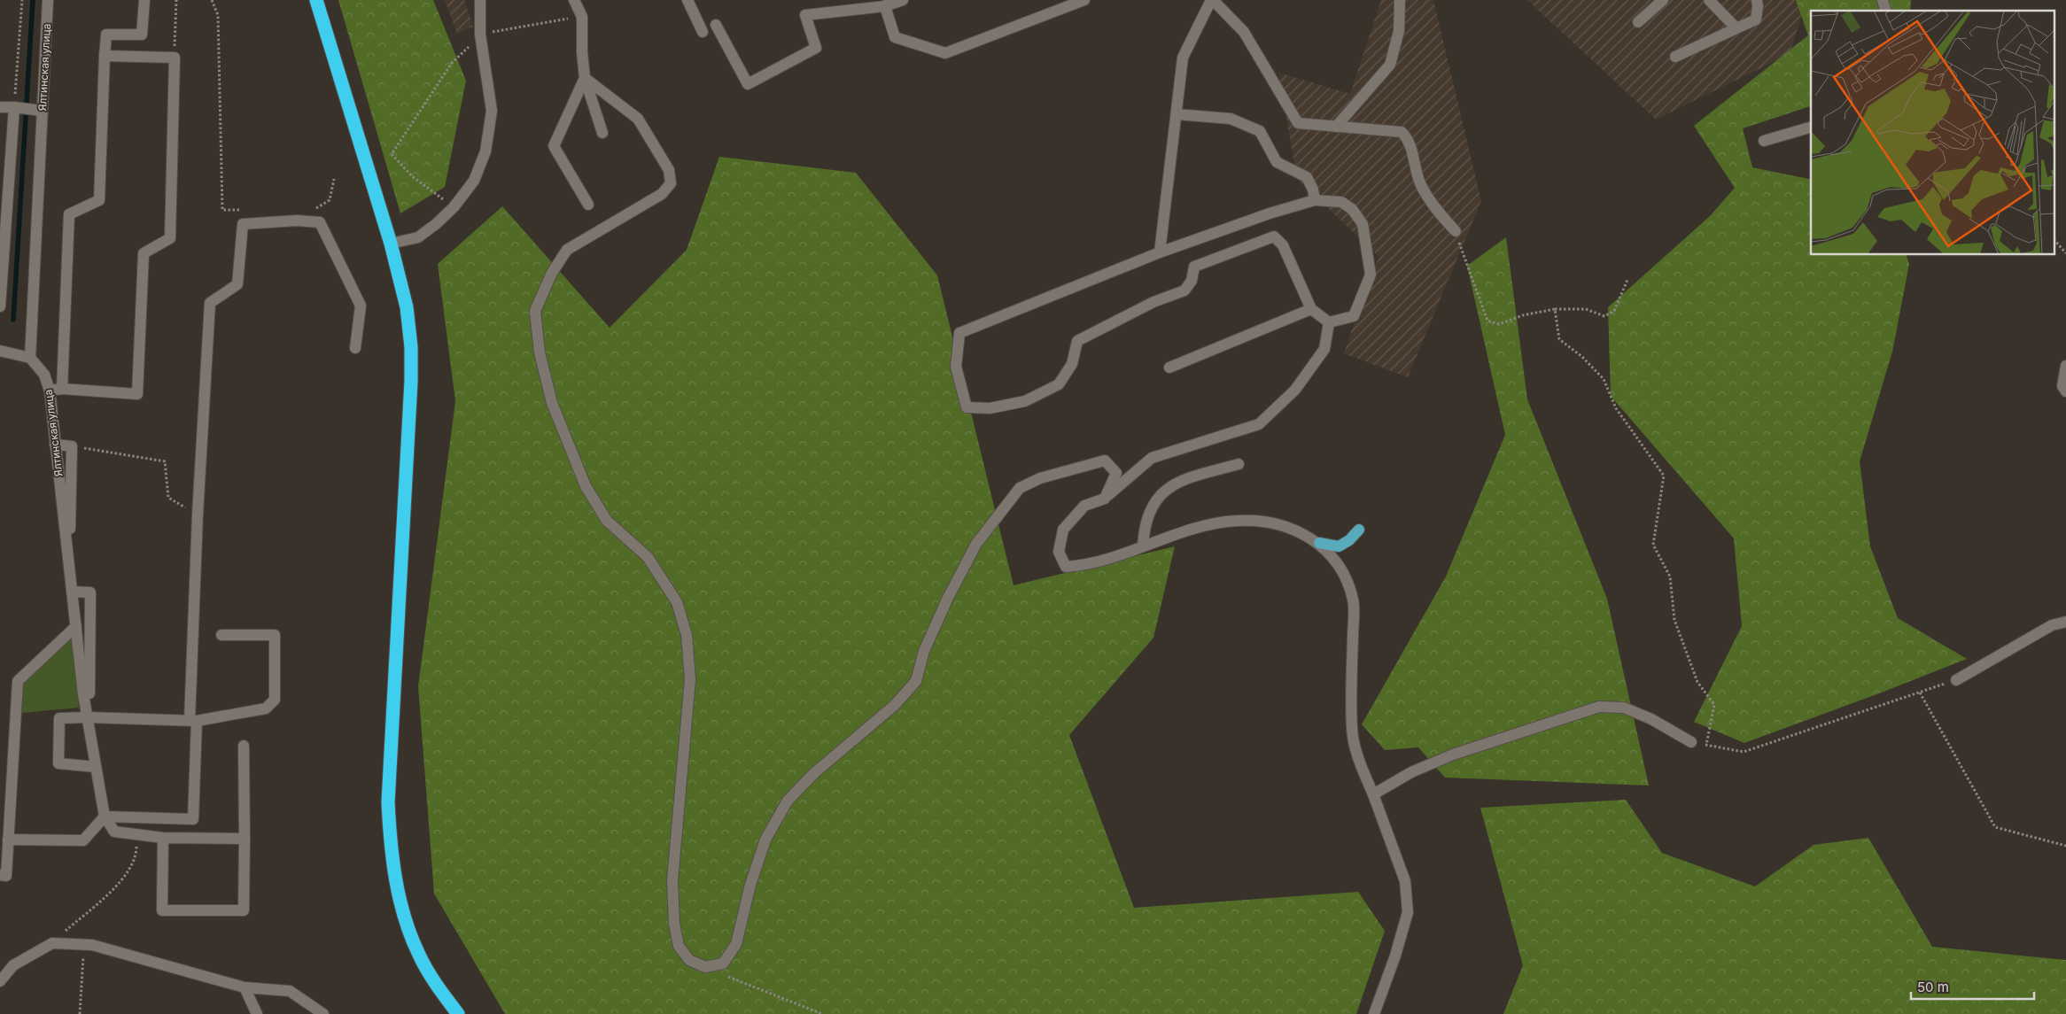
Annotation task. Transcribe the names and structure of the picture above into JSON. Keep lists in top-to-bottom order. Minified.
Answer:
{"streets":{"street":["Ялтинская улица"]},"scale_bar":"50 m"}
